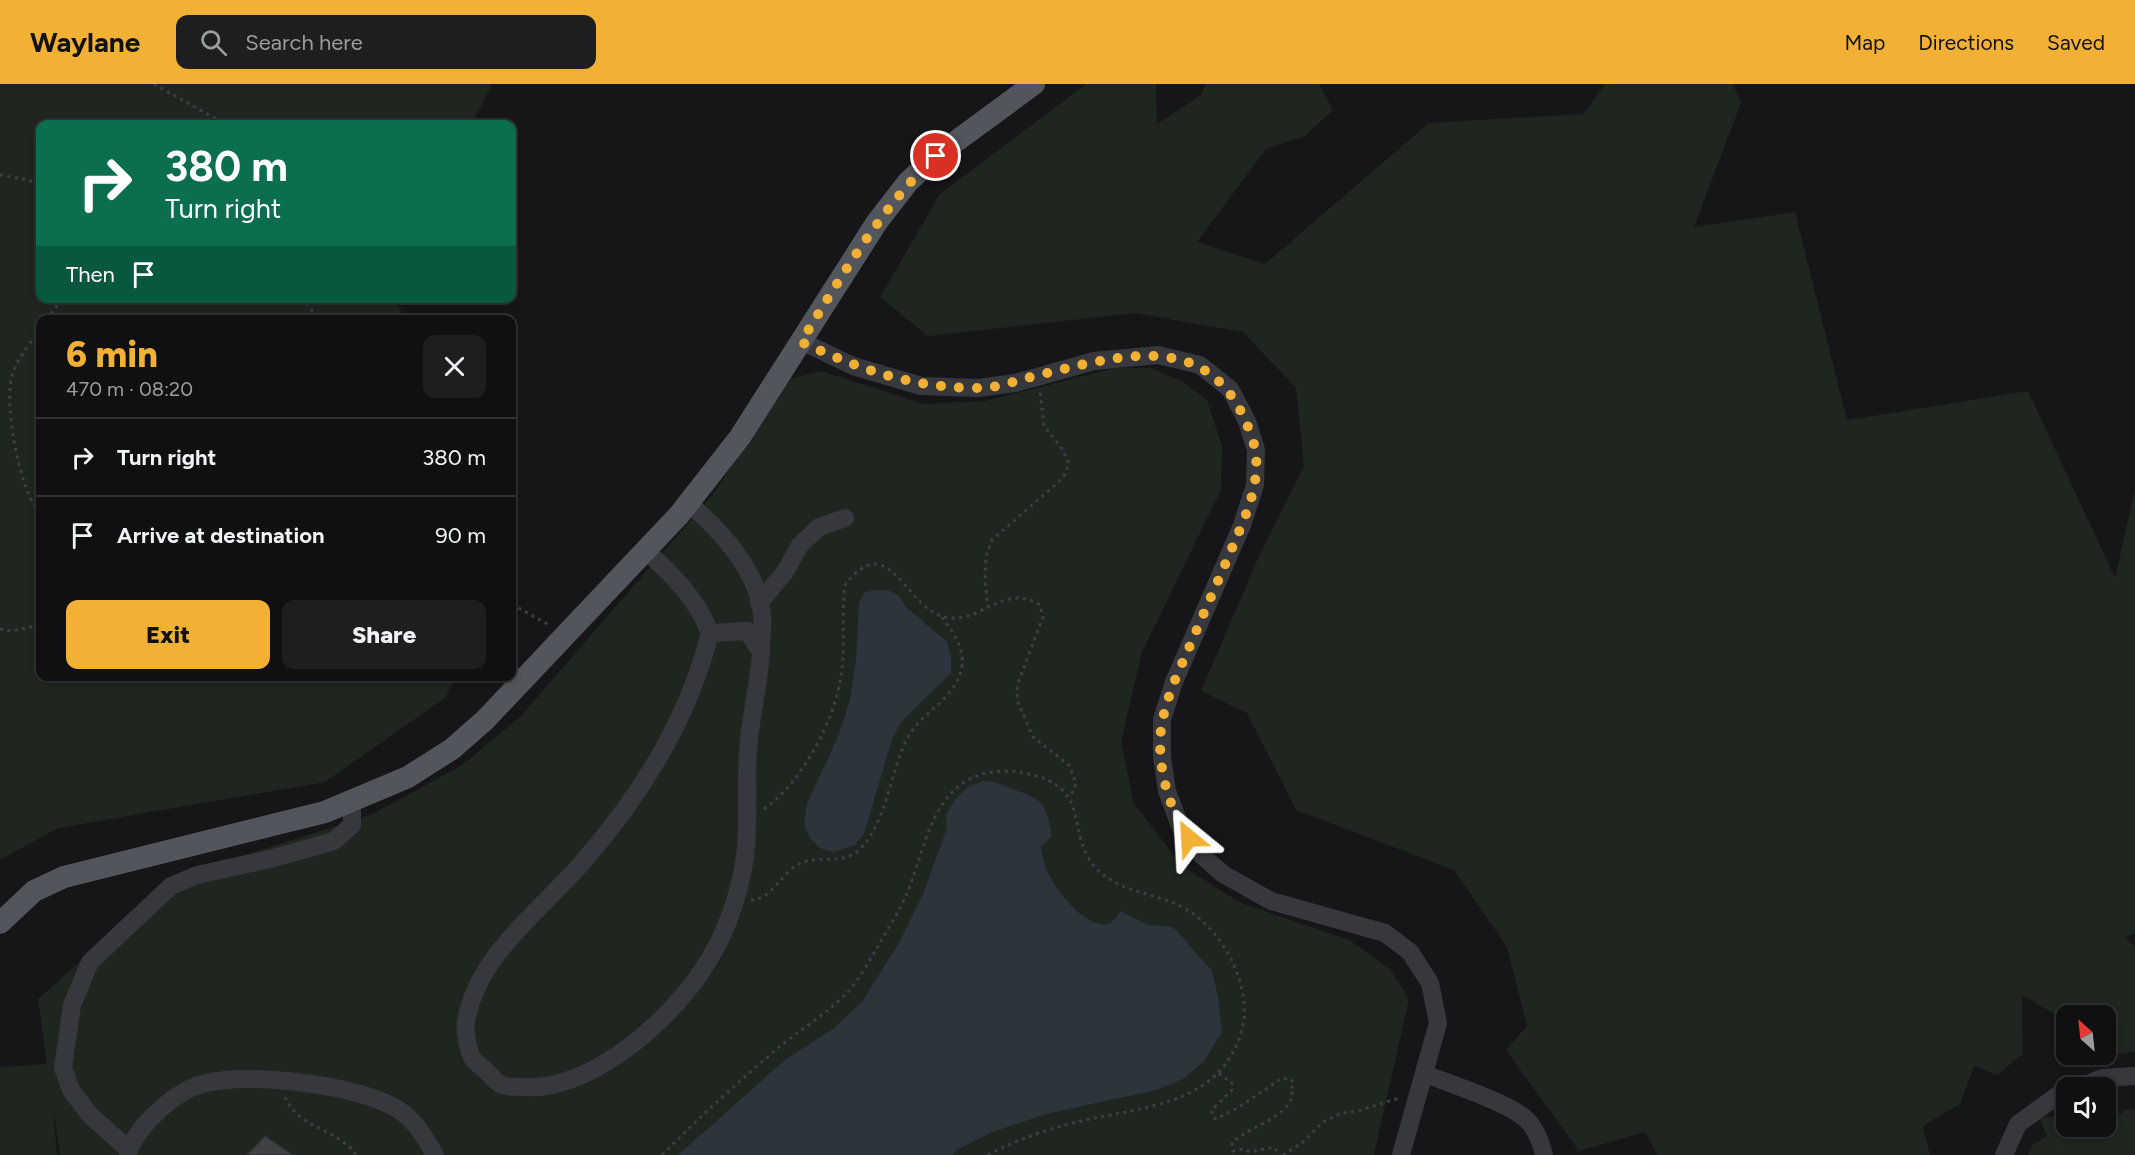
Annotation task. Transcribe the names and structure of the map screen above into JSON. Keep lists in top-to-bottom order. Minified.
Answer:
{"north":"top left","page":{"header":"Waylane","search":"Search here","nav":["Map","Directions","Saved"],"turn":["380 m","Turn right"],"then":"Then","heading":["6 min","470 m · 08:20"],"list":[{"name":"Turn right","value":"380 m"},{"name":"Arrive at destination","value":"90 m"}],"buttons":["Exit","Share"]}}
